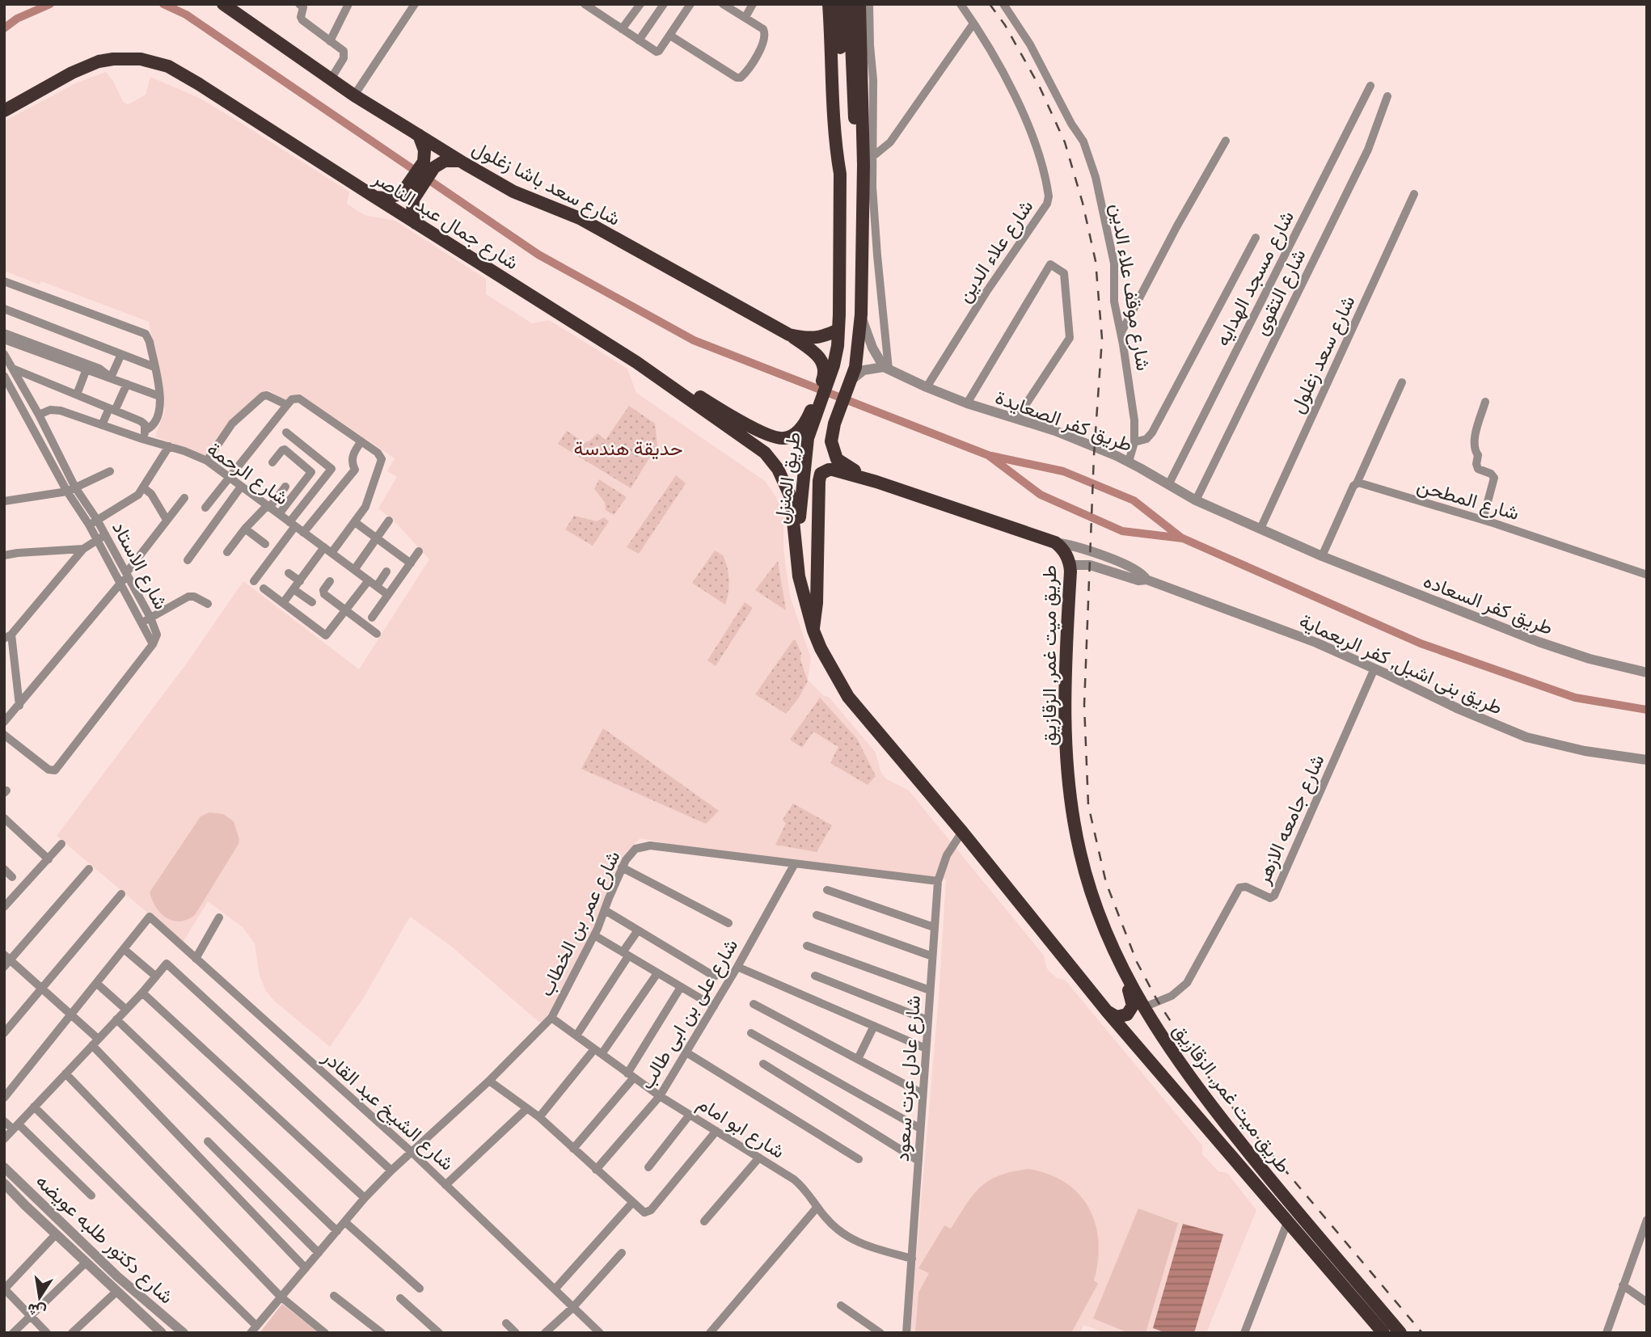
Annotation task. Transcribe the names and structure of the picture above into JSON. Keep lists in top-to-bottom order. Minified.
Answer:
{"streets":{"highway":["شارع سعد باشا زغلول","شارع جمال عبد الناصر","طريق المنزل","طريق ميت غمر, الزقازيق"],"street":["شارع علاء الدين","شارع مسجد الهدايه","شارع موقف علاء الدين","شارع التقوى","شارع سعد زغلول","طريق كفر الصعايدة","شارع الرحمة","شارع المطحن","شارع الاستاد","طريق كفر السعاده","طريق بنى اشبل, كفر الربعماية","شارع جامعه الازهر","شارع عمر بن الخطاب","شارع على بن ابى طالب","شارع عادل عزت سعود","شارع الشيخ عبد القادر","شارع ابو امام","شارع دكتور طلبه عويضه"]},"crossings":[["شارع جمال عبد الناصر","طريق المنزل"],["شارع جمال عبد الناصر","طريق ميت غمر, الزقازيق"],["شارع علاء الدين","طريق كفر الصعايدة"],["شارع مسجد الهدايه","طريق كفر الصعايدة"],["شارع موقف علاء الدين","طريق كفر الصعايدة"],["شارع التقوى","طريق كفر الصعايدة"],["شارع سعد زغلول","طريق كفر الصعايدة"],["طريق كفر الصعايدة","طريق كفر السعاده"],["شارع الرحمة","شارع الاستاد"],["طريق المنزل","طريق ميت غمر, الزقازيق"],["طريق ميت غمر, الزقازيق","شارع جامعه الازهر"],["طريق ميت غمر, الزقازيق","شارع عادل عزت سعود"],["طريق بنى اشبل, كفر الربعماية","شارع جامعه الازهر"],["شارع عمر بن الخطاب","شارع على بن ابى طالب"],["شارع عمر بن الخطاب","شارع عادل عزت سعود"],["شارع عمر بن الخطاب","شارع الشيخ عبد القادر"],["شارع عمر بن الخطاب","شارع ابو امام"],["شارع على بن ابى طالب","شارع ابو امام"],["شارع عادل عزت سعود","شارع ابو امام"]],"parks":["حديقة هندسة"],"north":"bottom"}
